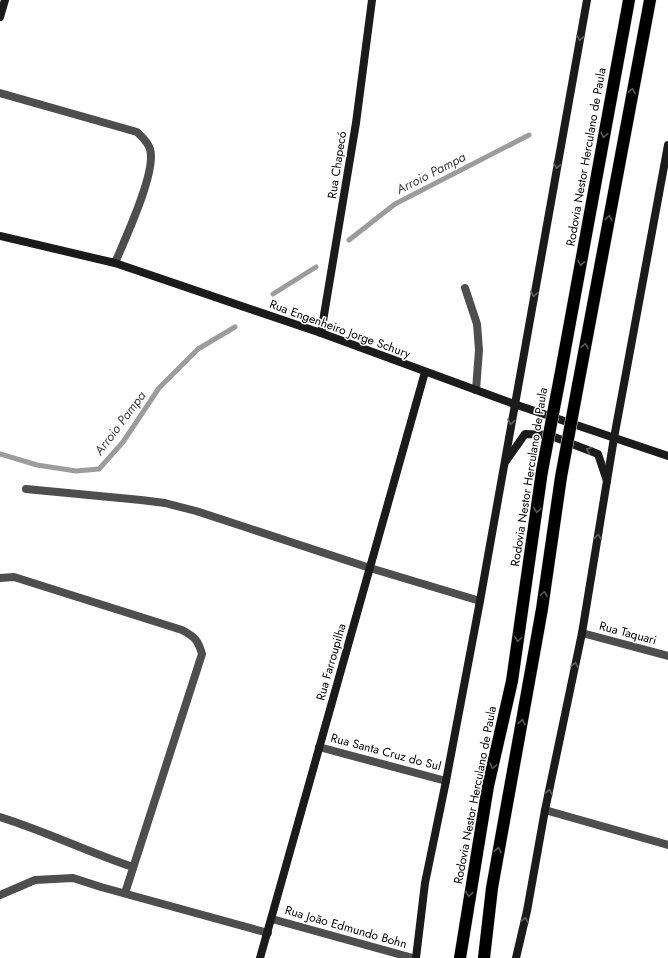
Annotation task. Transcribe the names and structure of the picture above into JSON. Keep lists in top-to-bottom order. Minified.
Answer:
{"streets":{"highway":["Rodovia Nestor Herculano de Paula"],"main road":["Rua Chapecó","Rua Engenheiro Jorge Schury","Rua Farroupilha"],"street":["Rua Taquari","Rua Santa Cruz do Sul","Rua João Edmundo Bohn"]},"crossings":[["Rua Chapecó","Rua Engenheiro Jorge Schury"],["Rua Engenheiro Jorge Schury","Rua Farroupilha"],["Rua Farroupilha","Rua Santa Cruz do Sul"],["Rua Farroupilha","Rua João Edmundo Bohn"]],"water":["Arroio Pampa"]}
